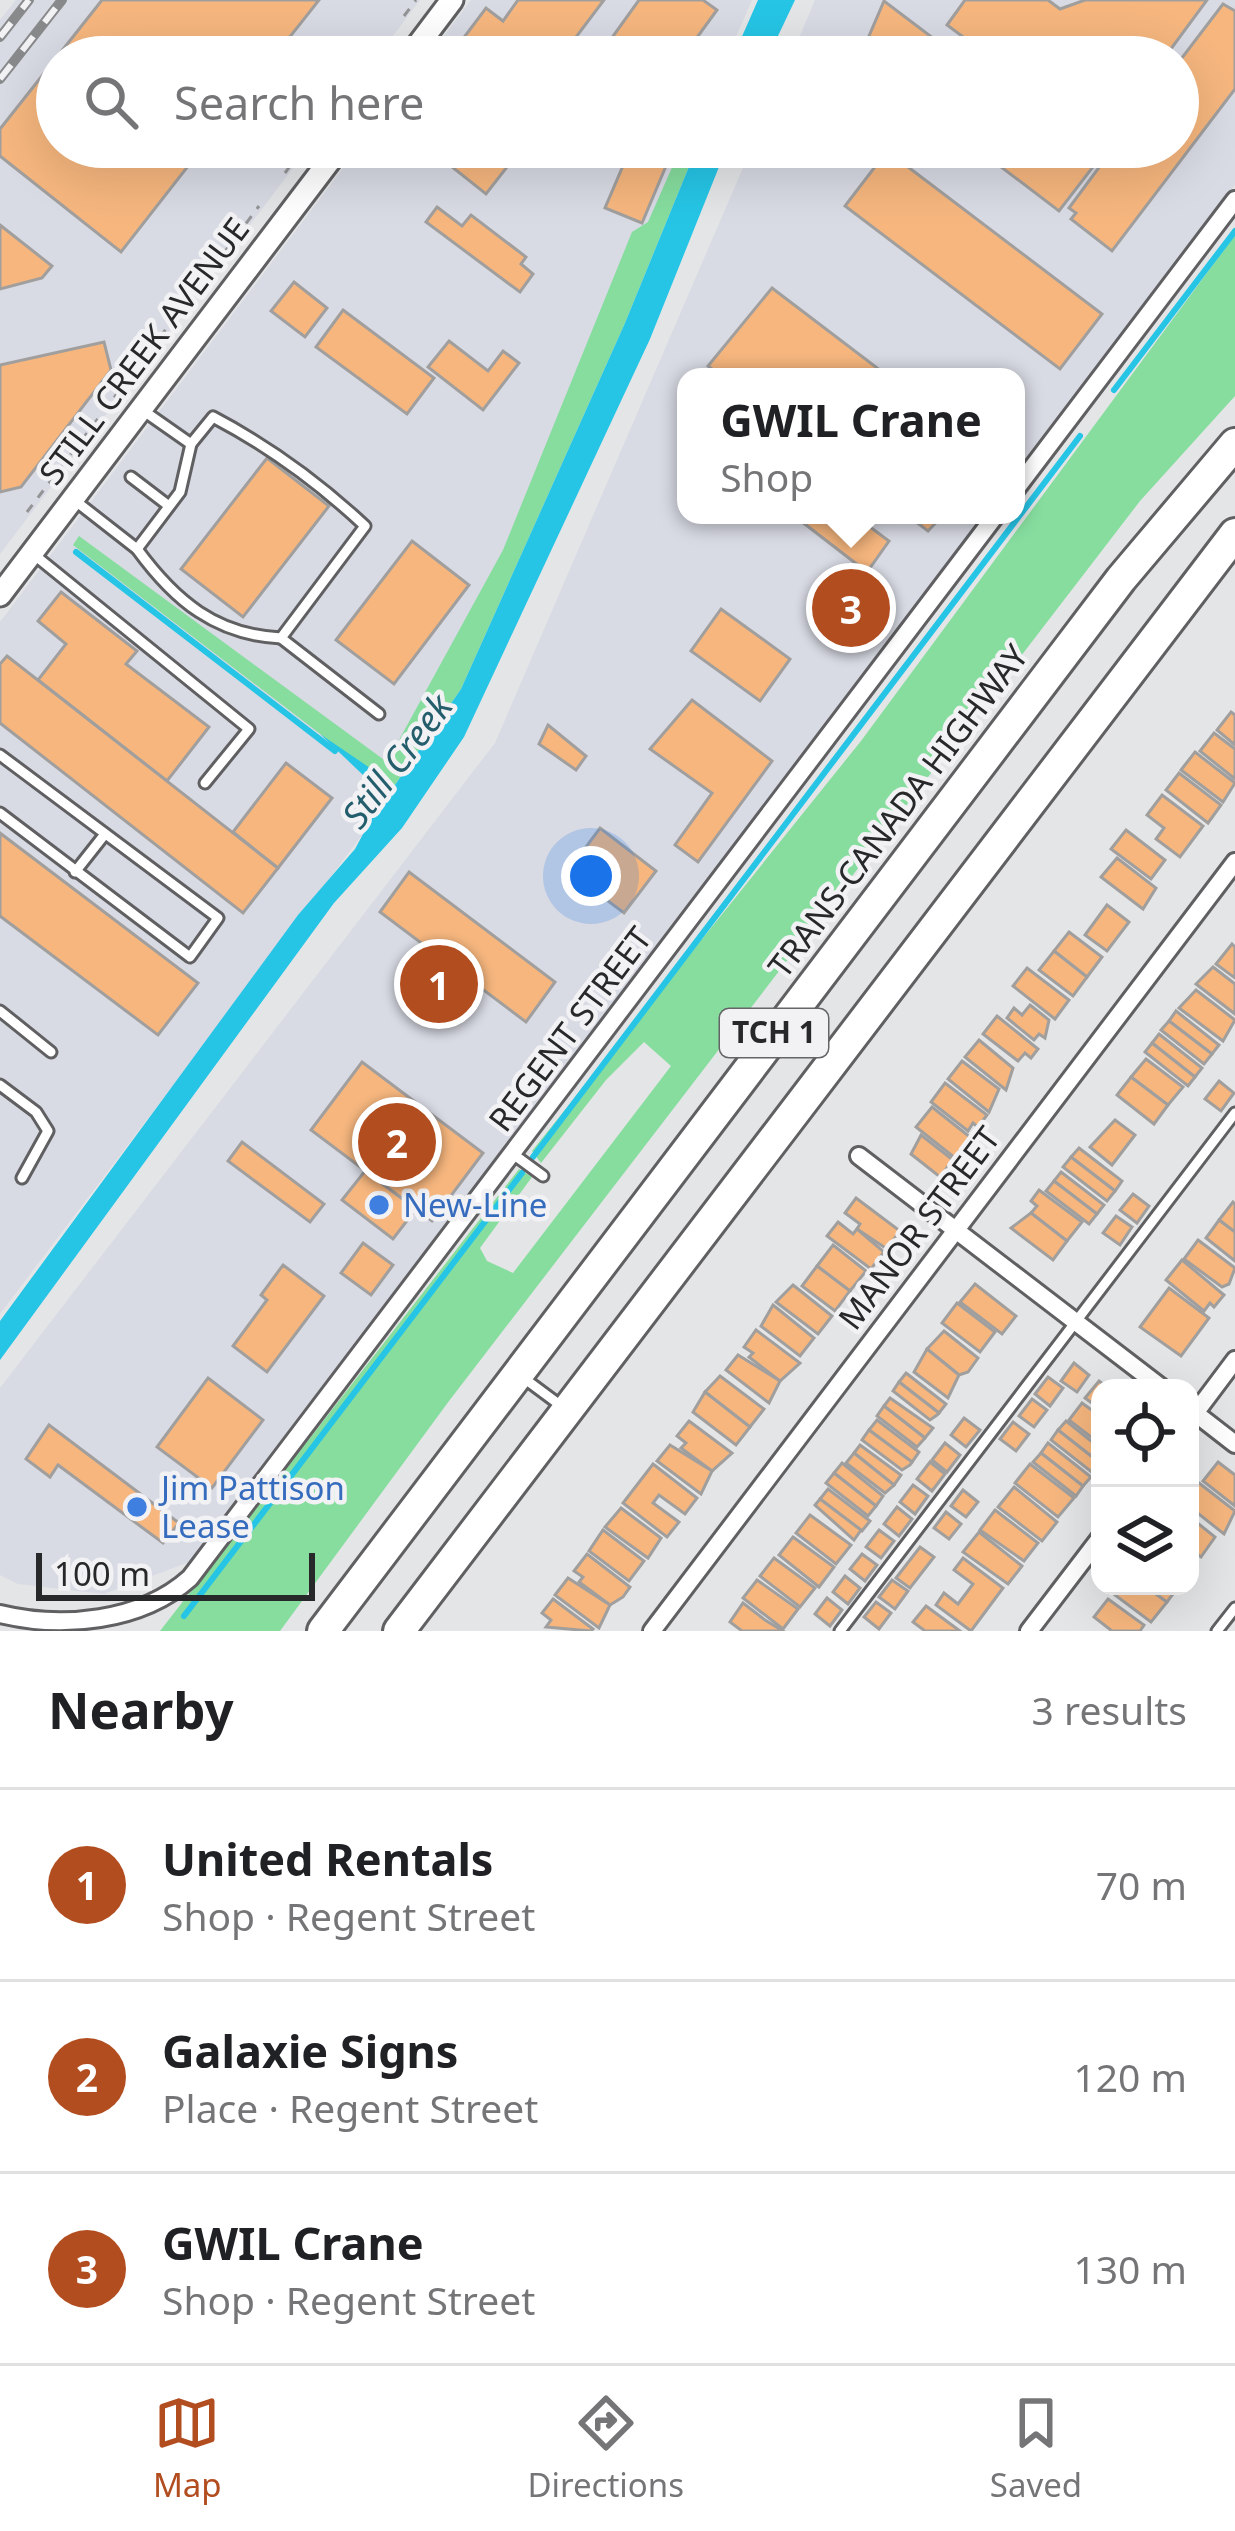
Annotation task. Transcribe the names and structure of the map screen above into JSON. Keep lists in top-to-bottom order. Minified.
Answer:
{"streets":{"highway":["TRANS-CANADA HIGHWAY","TCH 1"],"street":["STILL CREEK AVENUE","REGENT STREET","MANOR STREET"]},"water":["Still Creek"],"places":["New-Line","Jim Pattison Lease"],"scale_bar":"100 m","page":{"search":"Search here","popup":["GWIL Crane","Shop"],"pins":["3","1","2"],"scale":"100 m","heading":["Nearby","3 results"],"list":[{"mark":"1","name":"United Rentals","note":"Shop · Regent Street","value":"70 m"},{"mark":"2","name":"Galaxie Signs","note":"Place · Regent Street","value":"120 m"},{"mark":"3","name":"GWIL Crane","note":"Shop · Regent Street","value":"130 m"}],"nav":["Map","Directions","Saved"]}}
